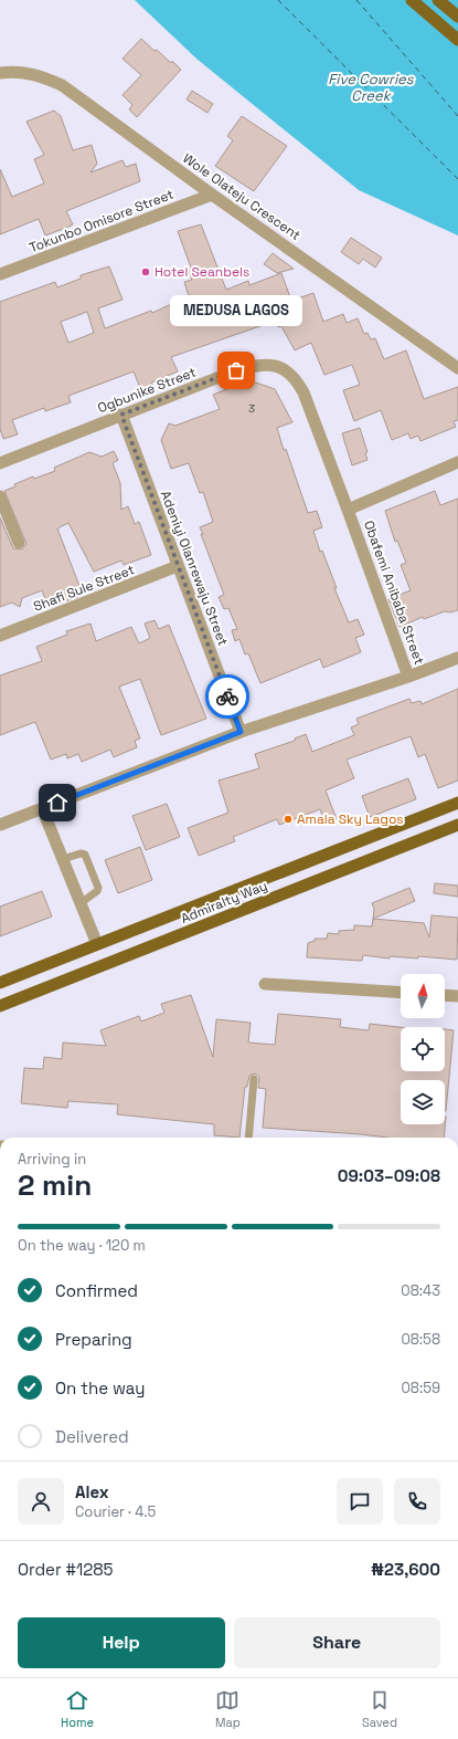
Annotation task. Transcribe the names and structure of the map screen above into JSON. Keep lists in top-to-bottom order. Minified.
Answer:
{"streets":{"main road":["Admiralty Way"],"street":["Wole Olateju Crescent","Tokunbo Omisore Street","Ogbunike Street","Adeniyi Olanrewaju Street","Shafi Sule Street","Obafemi Anibaba Street"]},"crossings":[["Wole Olateju Crescent","Tokunbo Omisore Street"],["Ogbunike Street","Adeniyi Olanrewaju Street"],["Ogbunike Street","Obafemi Anibaba Street"],["Adeniyi Olanrewaju Street","Shafi Sule Street"],["Adeniyi Olanrewaju Street","Obafemi Anibaba Street"]],"water":["Five Cowries Creek"],"places":["Hotel Seanbels","MEDUSA LAGOS","Amala Sky Lagos"],"house_numbers":["3"],"north":"top","page":{"bubble":"MEDUSA LAGOS","heading":["2 min","Arriving in","09:03–09:08"],"panel":["Alex","Courier · 4.5","Order #1285","₦23,600"],"bar":"On the way · 120 m","list":[["Confirmed","08:43"],["Preparing","08:58"],["On the way","08:59"],"Delivered"],"buttons":["Help","Share"],"tabs":["Home","Map","Saved"]}}
